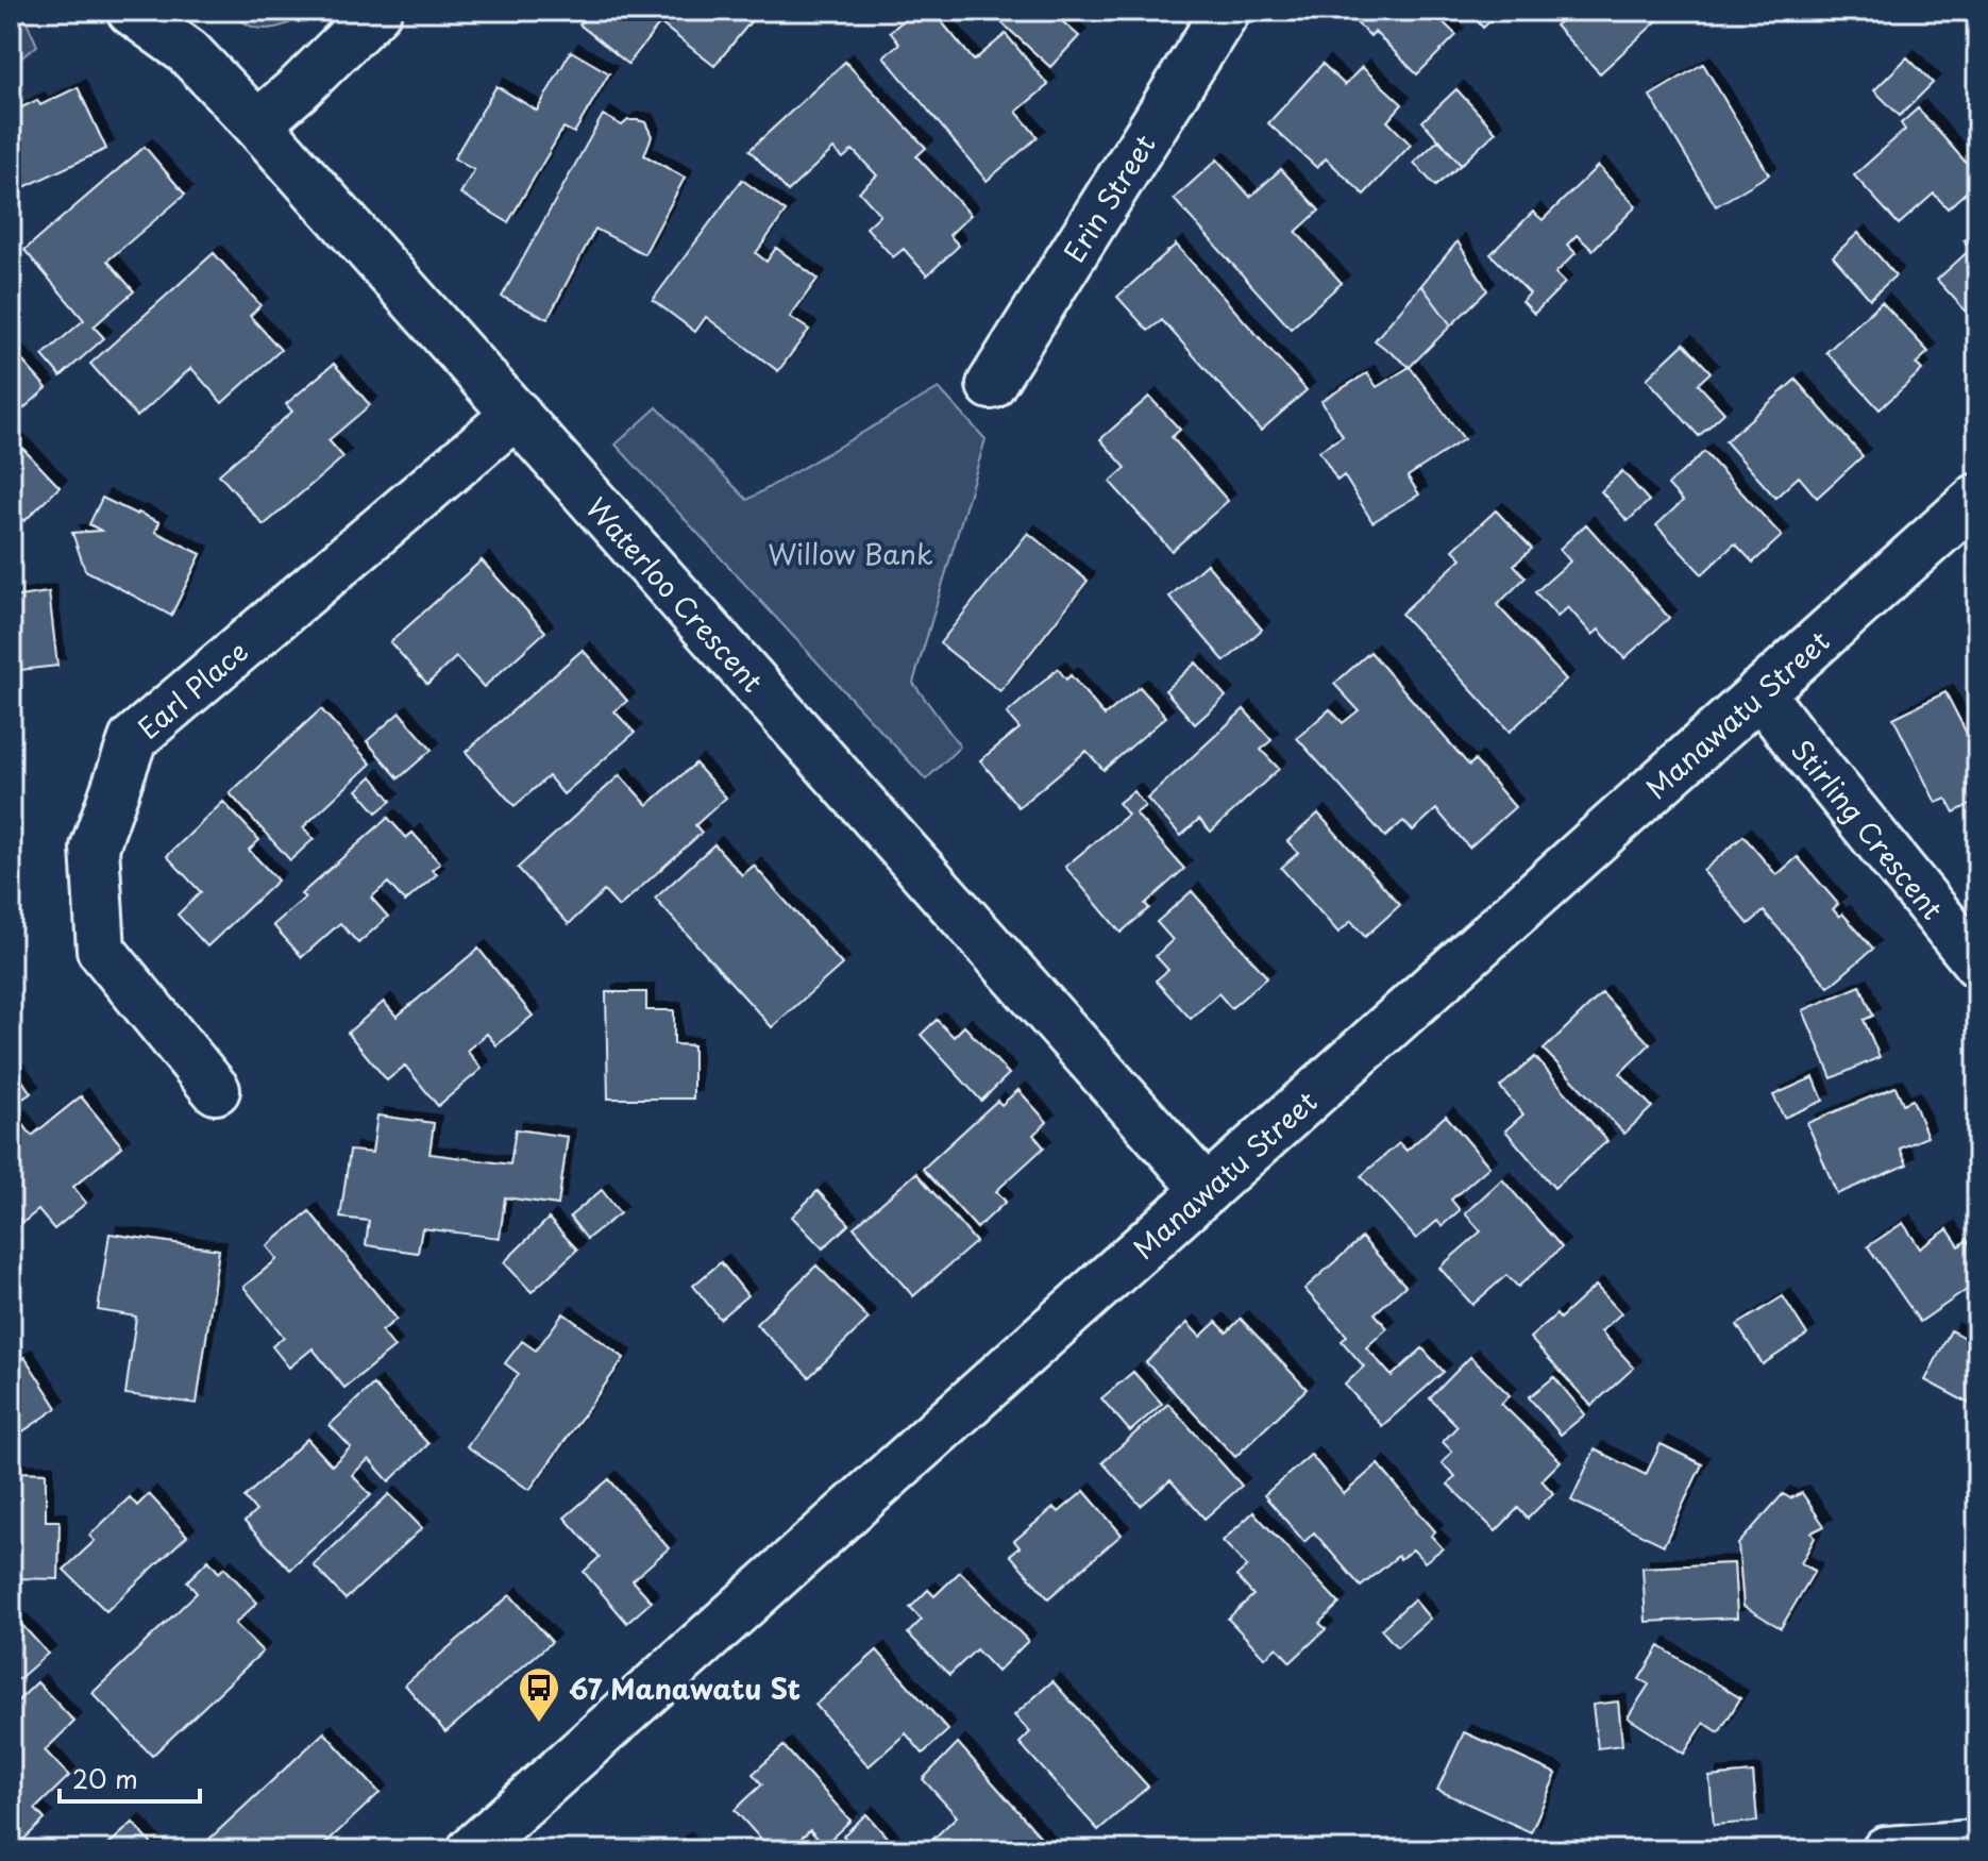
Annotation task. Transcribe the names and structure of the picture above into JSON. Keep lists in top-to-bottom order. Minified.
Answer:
{"streets":{"street":["Erin Street","Waterloo Crescent","Earl Place","Manawatu Street","Stirling Crescent"]},"crossings":[["Waterloo Crescent","Earl Place"],["Waterloo Crescent","Manawatu Street"],["Manawatu Street","Stirling Crescent"]],"parks":["Willow Bank"],"places":{"bus stop":["67 Manawatu St"]},"scale_bar":"20 m"}
